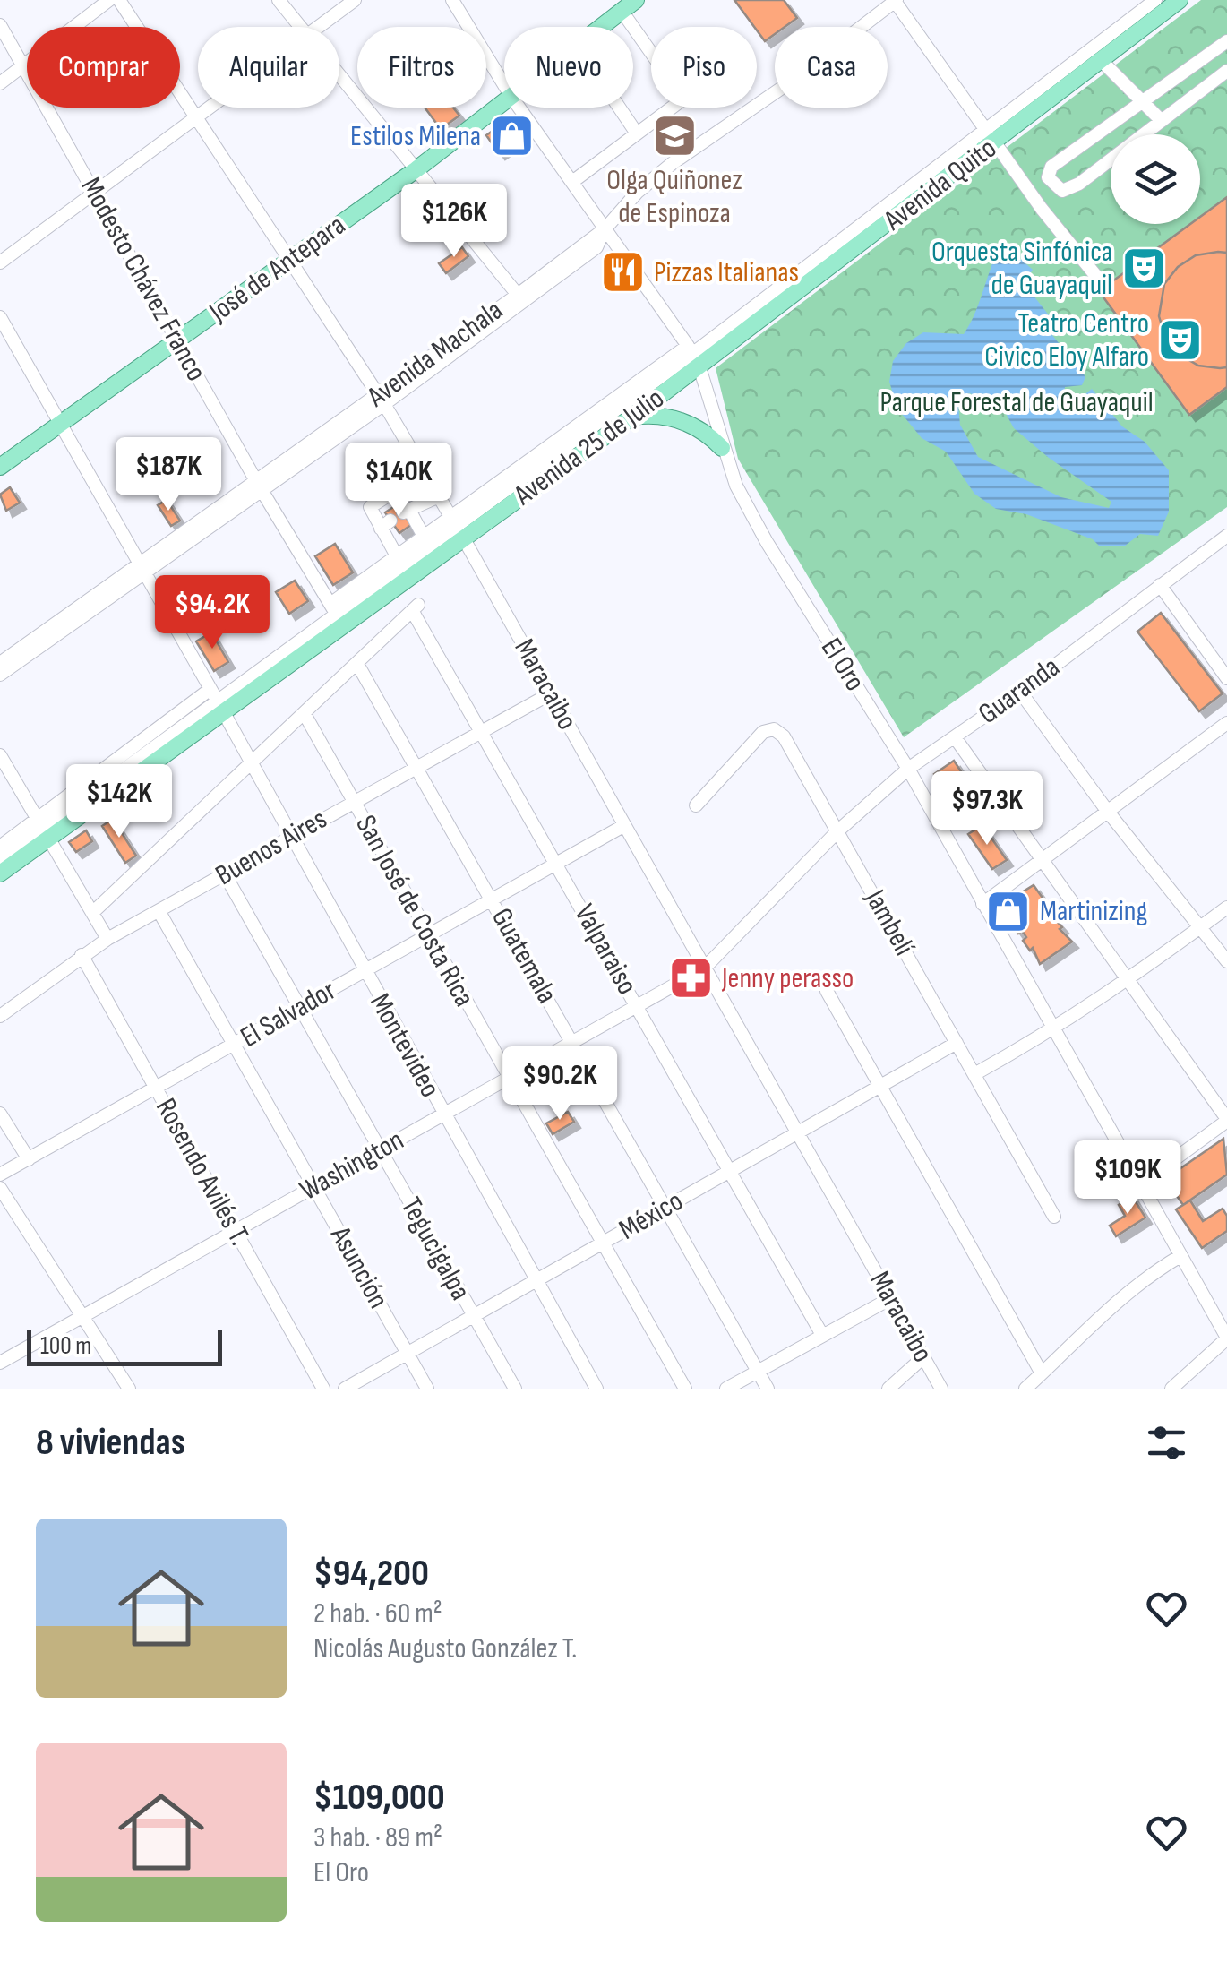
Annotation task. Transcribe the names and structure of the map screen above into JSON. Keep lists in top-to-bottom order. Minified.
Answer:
{"streets":{"main road":["Avenida Quito","José de Antepara","Avenida 25 de Julio"],"street":["Modesto Chávez Franco","Avenida Machala","El Oro","Maracaibo","Guaranda","Buenos Aires","San José de Costa Rica","Jambelí","Valparaiso","Guatemala","El Salvador","Montevideo","Washington","Rosendo Avilés T.","México","Tegucigalpa","Asunción"]},"crossings":[["Avenida Quito","Avenida 25 de Julio"],["Avenida Quito","El Oro"],["José de Antepara","Modesto Chávez Franco"],["José de Antepara","Maracaibo"],["José de Antepara","Montevideo"],["Modesto Chávez Franco","Avenida Machala"],["Modesto Chávez Franco","Avenida 25 de Julio"],["Avenida Machala","El Oro"],["Avenida Machala","Maracaibo"],["Avenida Machala","Montevideo"],["Avenida 25 de Julio","El Oro"],["Avenida 25 de Julio","Maracaibo"],["Avenida 25 de Julio","Montevideo"],["El Oro","Guaranda"],["Maracaibo","Guaranda"],["Maracaibo","Buenos Aires"],["Maracaibo","El Salvador"],["Maracaibo","Washington"],["Maracaibo","México"],["Guaranda","Jambelí"],["Guaranda","Washington"],["Buenos Aires","San José de Costa Rica"],["Buenos Aires","Valparaiso"],["Buenos Aires","Guatemala"],["Buenos Aires","Montevideo"],["Buenos Aires","Rosendo Avilés T."],["Buenos Aires","Tegucigalpa"],["Buenos Aires","Asunción"],["San José de Costa Rica","El Salvador"],["San José de Costa Rica","Washington"],["San José de Costa Rica","México"],["Jambelí","México"],["Valparaiso","Guatemala"],["Valparaiso","El Salvador"],["Valparaiso","Washington"],["Valparaiso","México"],["Guatemala","El Salvador"],["Guatemala","Washington"],["Guatemala","México"],["El Salvador","Montevideo"],["El Salvador","Rosendo Avilés T."],["El Salvador","Tegucigalpa"],["El Salvador","Asunción"],["Montevideo","Washington"],["Montevideo","México"],["Washington","Rosendo Avilés T."],["Washington","Tegucigalpa"],["Washington","Asunción"],["México","Tegucigalpa"],["México","Asunción"]],"parks":["Parque Forestal de Guayaquil"],"places":{"school or university":["Olga Quiñonez de Espinoza"],"shop":["Estilos Milena","Martinizing"],"theatre":["Orquesta Sinfónica de Guayaquil","Teatro Centro Civico Eloy Alfaro"],"restaurant":["Pizzas Italianas"],"pharmacy":["Jenny perasso"]},"scale_bar":"100 m","page":{"chip":["Comprar","Alquilar","Filtros","Nuevo","Piso","Casa"],"price":["$126K","$187K","$140K","$94.2K","$142K","$97.3K","$90.2K","$109K"],"scale":"100 m","heading":"8 viviendas","list":[{"name":"$94,200","note":"2 hab. · 60 m² · Nicolás Augusto González T."},{"name":"$109,000","note":"3 hab. · 89 m² · El Oro"}]}}
